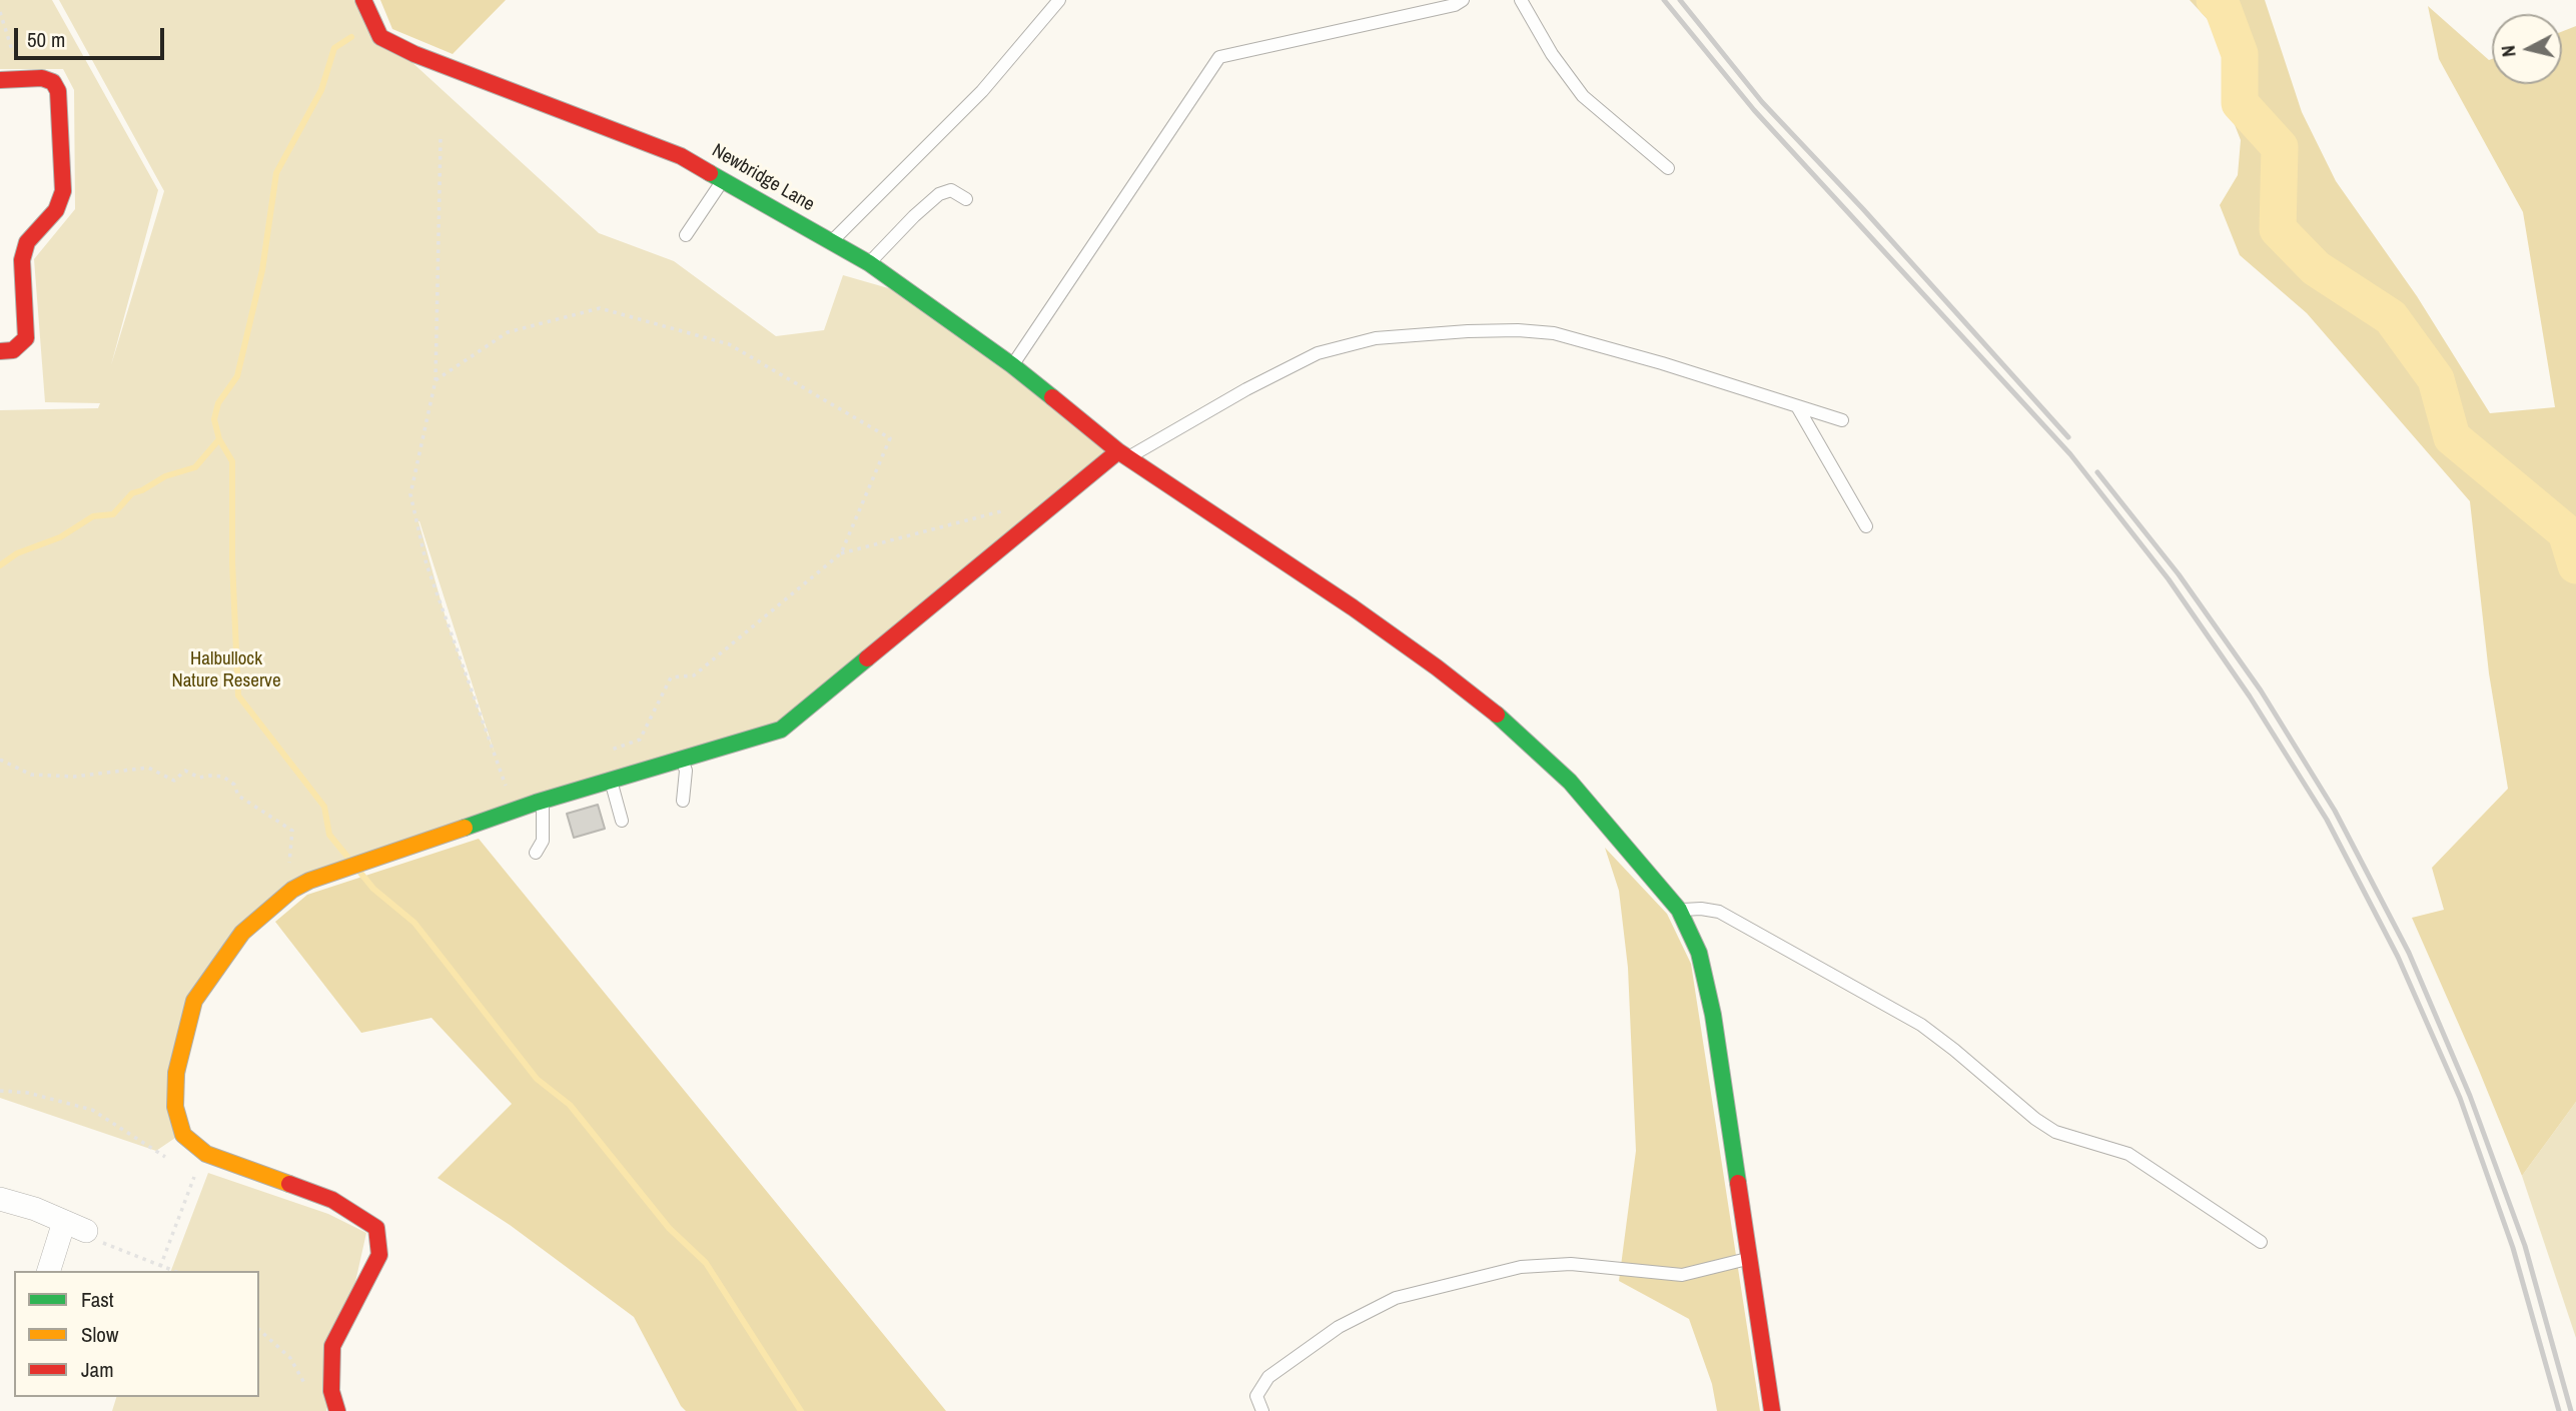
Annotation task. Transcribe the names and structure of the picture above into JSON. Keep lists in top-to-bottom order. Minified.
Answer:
{"streets":{"street":["Newbridge Lane"]},"parks":["Halbullock Nature Reserve"],"legend":["Fast","Slow","Jam"],"scale_bar":"50 m","north":"left"}
